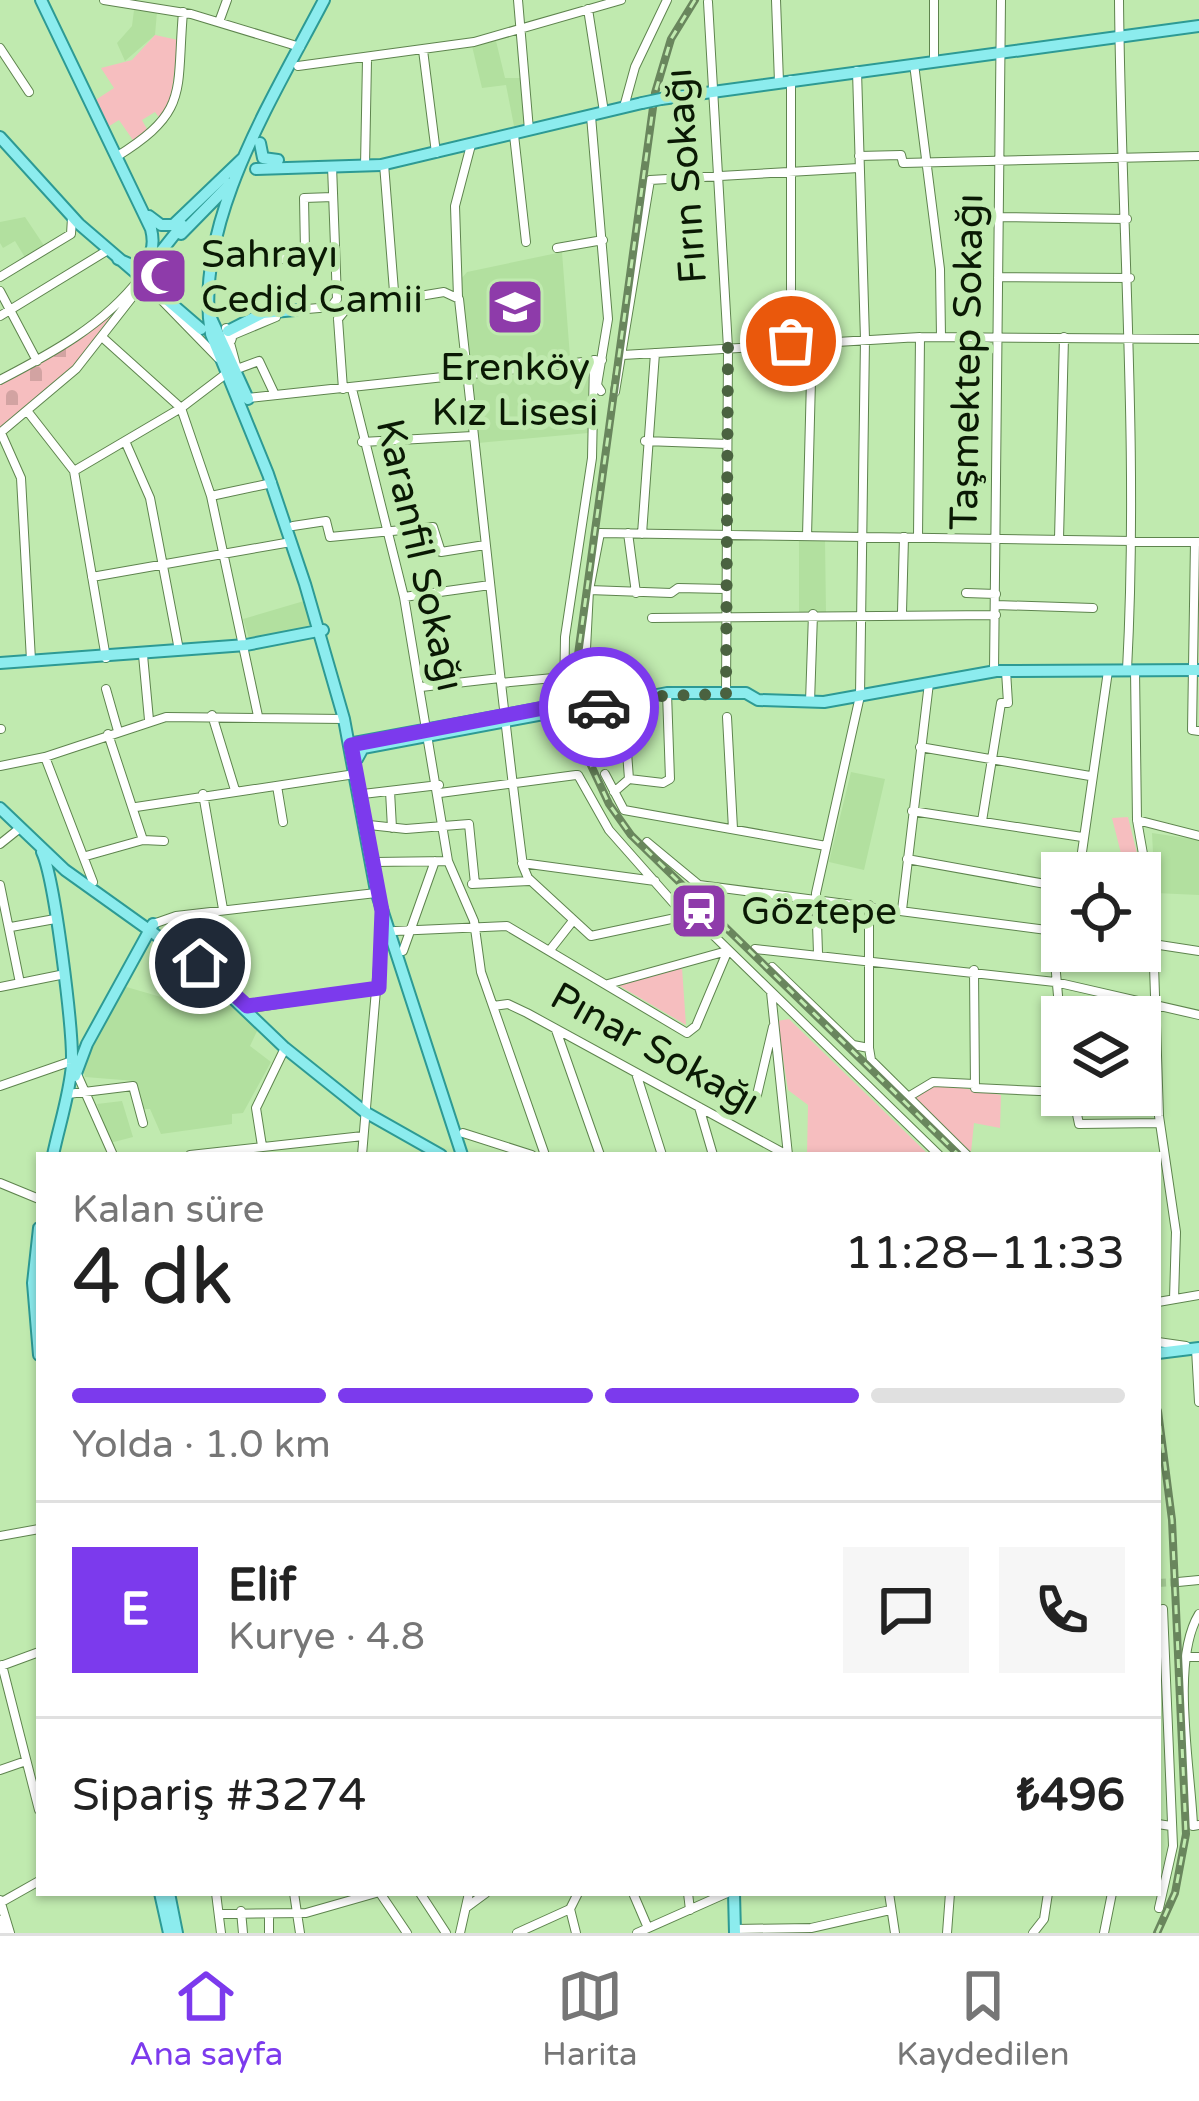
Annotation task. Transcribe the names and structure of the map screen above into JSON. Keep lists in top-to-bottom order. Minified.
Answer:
{"streets":{"street":["Fırın Sokağı","Taşmektep Sokağı","Karanfil Sokağı","Pınar Sokağı"]},"places":{"mosque":["Sahrayı Cedid Camii"],"school or university":["Erenköy Kız Lisesi"],"station":["Göztepe"]},"page":{"heading":["4 dk","Kalan süre","11:28–11:33"],"panel":["Elif","Kurye · 4.8","Sipariş #3274","₺496"],"bar":"Yolda · 1.0 km","round":"E","tabs":["Ana sayfa","Harita","Kaydedilen"]}}
